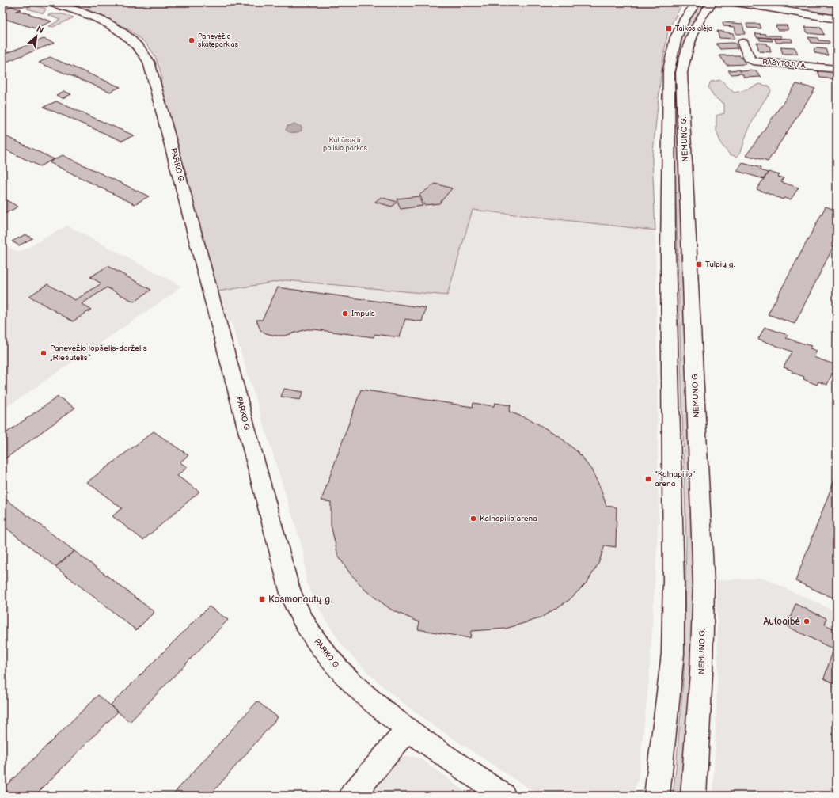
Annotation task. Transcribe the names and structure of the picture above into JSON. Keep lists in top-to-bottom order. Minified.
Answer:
{"streets":{"main road":["RAŠYTOJŲ A.","NEMUNO G.","PARKO G."]},"parks":["Kultūros ir poilsio parkas"],"places":{"transit":["Taikos alėja","Tulpių g.","\"Kalnapilio\" arena","Kosmonautų g."],"other":["Panevėžio skatepark'as","Impuls","Panevėžio lopšelis-darželis „Riešutėlis“","Kalnapilio arena","Autoaibė"]},"north":"top right"}
